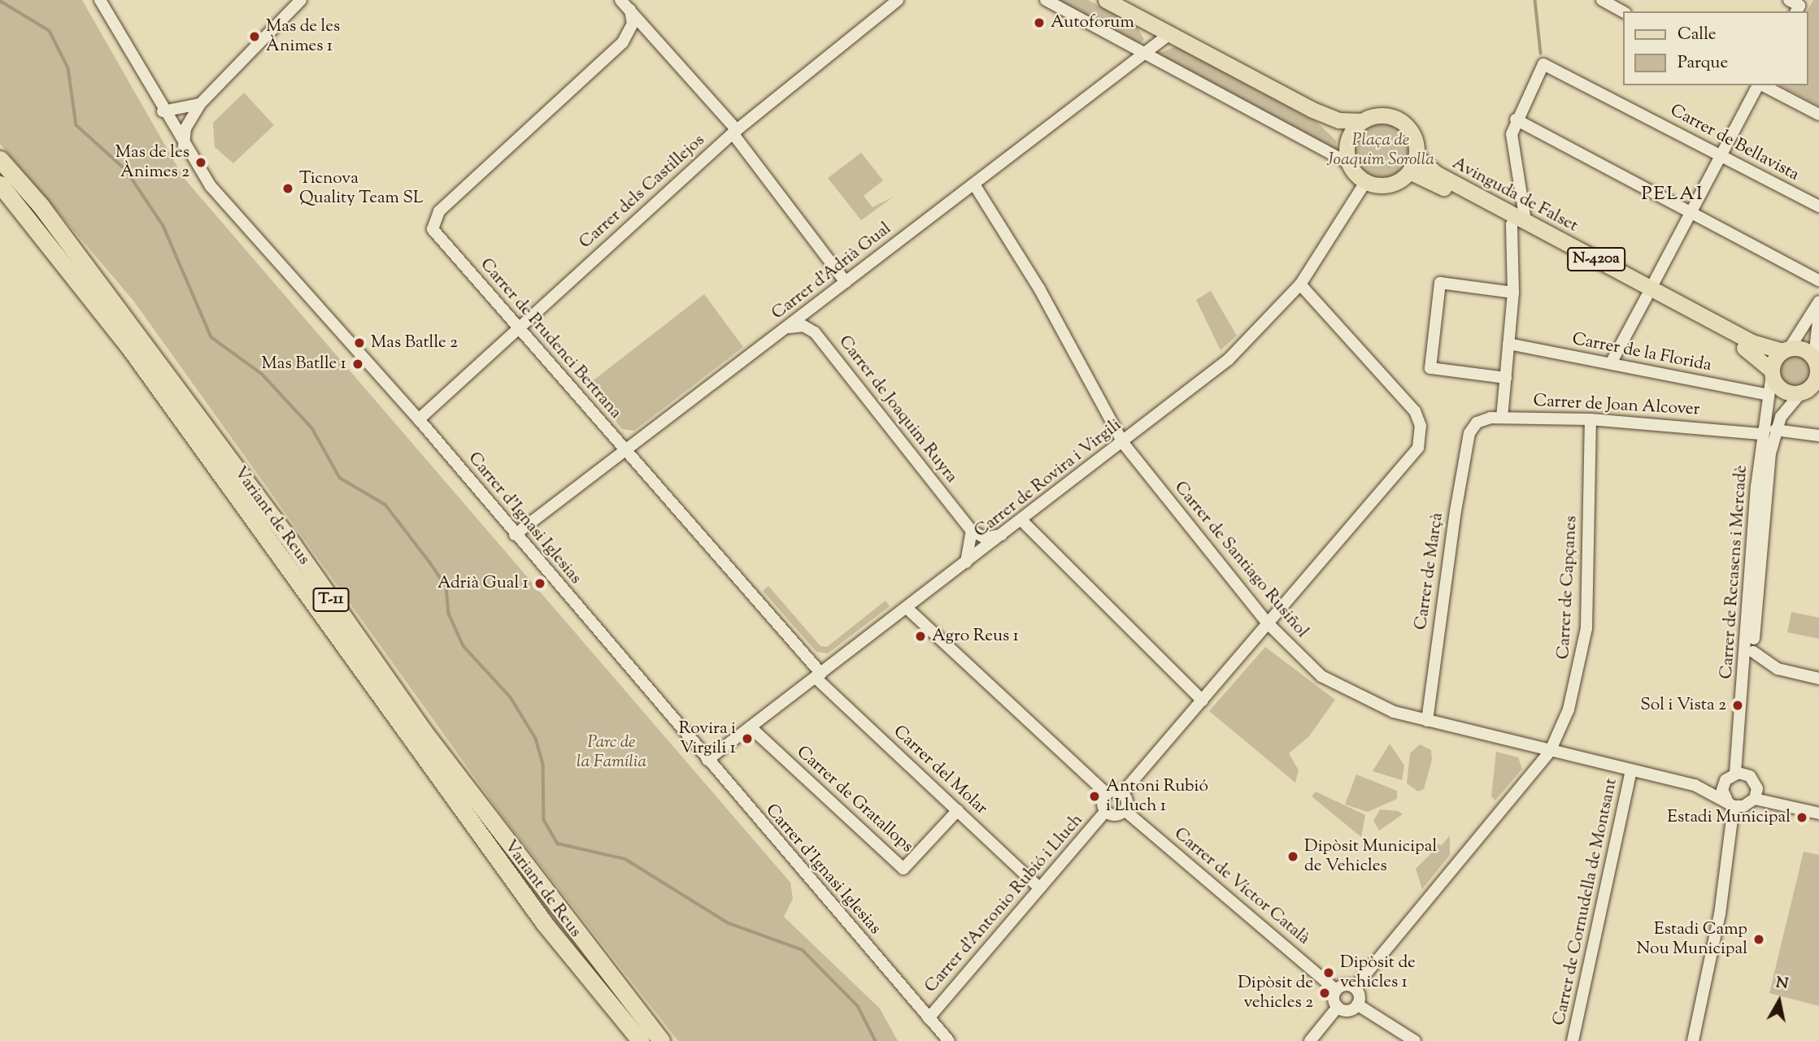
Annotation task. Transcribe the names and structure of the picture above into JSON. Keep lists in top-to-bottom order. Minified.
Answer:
{"streets":{"highway":["Variant de Reus","T-11"],"main road":["Avinguda de Falset","N-420a"],"street":["Carrer de Bellavista","Carrer dels Castillejos","Carrer d'Adrià Gual","Carrer de Prudenci Bertrana","Carrer de la Florida","Carrer de Joan Alcover","Carrer de Joaquim Ruyra","Carrer de Rovira i Virgili","Carrer d'Ignasi Iglesias","Carrer de Santiago Rusiñol","Carrer de Marçà","Carrer de Recasens i Mercadè","Carrer de Capçanes","Carrer del Molar","Carrer de Gratallops","Carrer de Víctor Català","Carrer de Cornudella de Montsant","Carrer d'Antonio Rubió i Lluch"]},"crossings":[["Carrer dels Castillejos","Carrer de Prudenci Bertrana"],["Carrer dels Castillejos","Carrer d'Ignasi Iglesias"],["Avinguda de Falset","N-420a"],["Avinguda de Falset","Carrer de Rovira i Virgili"],["Avinguda de Falset","Carrer de Recasens i Mercadè"],["N-420a","Carrer de Recasens i Mercadè"],["Carrer d'Adrià Gual","Carrer de Prudenci Bertrana"],["Carrer d'Adrià Gual","Carrer de Joaquim Ruyra"],["Carrer d'Adrià Gual","Carrer d'Ignasi Iglesias"],["Carrer d'Adrià Gual","Carrer de Santiago Rusiñol"],["Carrer de Prudenci Bertrana","Carrer de Rovira i Virgili"],["Carrer de Prudenci Bertrana","Carrer del Molar"],["Carrer de la Florida","Carrer de Recasens i Mercadè"],["Carrer de Joan Alcover","Carrer de Marçà"],["Carrer de Joan Alcover","Carrer de Recasens i Mercadè"],["Carrer de Joan Alcover","Carrer de Capçanes"],["Carrer de Rovira i Virgili","Carrer d'Ignasi Iglesias"],["Carrer de Rovira i Virgili","Carrer de Santiago Rusiñol"],["Carrer de Rovira i Virgili","Carrer del Molar"],["Carrer de Rovira i Virgili","Carrer de Gratallops"],["Carrer d'Ignasi Iglesias","Carrer d'Antonio Rubió i Lluch"],["Carrer de Santiago Rusiñol","Carrer de Marçà"],["Carrer de Santiago Rusiñol","Carrer de Capçanes"],["Carrer de Santiago Rusiñol","Carrer de Cornudella de Montsant"],["Carrer del Molar","Carrer de Gratallops"],["Carrer del Molar","Carrer d'Antonio Rubió i Lluch"]],"districts":["PELAI"],"parks":["Plaça de Joaquim Sorolla","Parc de la Família"],"places":["Autoforum","Mas de les Ànimes 1","Mas de les Ànimes 2","Ticnova Quality Team SL","Mas Batlle 2","Mas Batlle 1","Adrià Gual 1","Agro Reus 1","Sol i Vista 2","Rovira i Virgili 1","Antoni Rubió i Lluch 1","Estadi Municipal","Dipòsit Municipal de Vehicles","Estadi Camp Nou Municipal","Dipòsit de vehicles 1","Dipòsit de vehicles 2"],"legend":["Calle","Parque"],"north":"top"}
